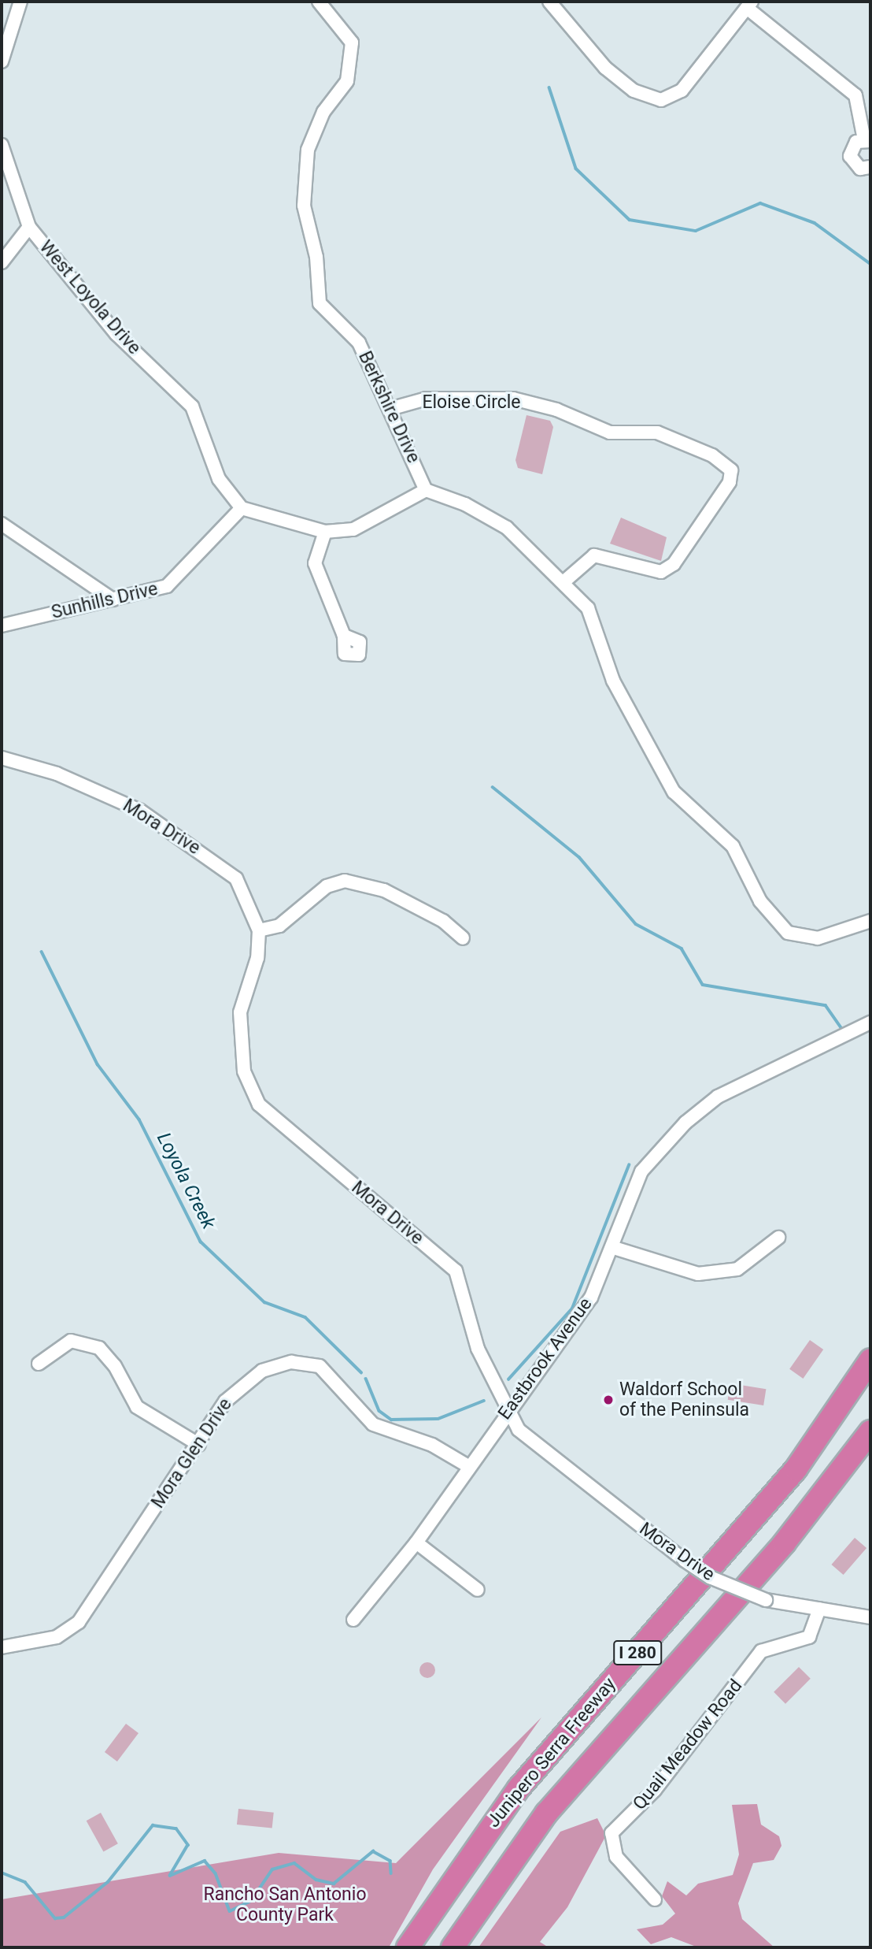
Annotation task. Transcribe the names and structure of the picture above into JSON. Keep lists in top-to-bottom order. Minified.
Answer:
{"streets":{"highway":["I 280","Junipero Serra Freeway"],"street":["West Loyola Drive","Eloise Circle","Berkshire Drive","Sunhills Drive","Mora Drive","Eastbrook Avenue","Mora Glen Drive","Quail Meadow Road"]},"crossings":[["West Loyola Drive","Sunhills Drive"],["Eloise Circle","Berkshire Drive"],["Mora Drive","Eastbrook Avenue"],["Mora Drive","Quail Meadow Road"],["Eastbrook Avenue","Mora Glen Drive"]],"water":["Loyola Creek"],"parks":["Rancho San Antonio County Park"],"places":["Waldorf School of the Peninsula"]}
